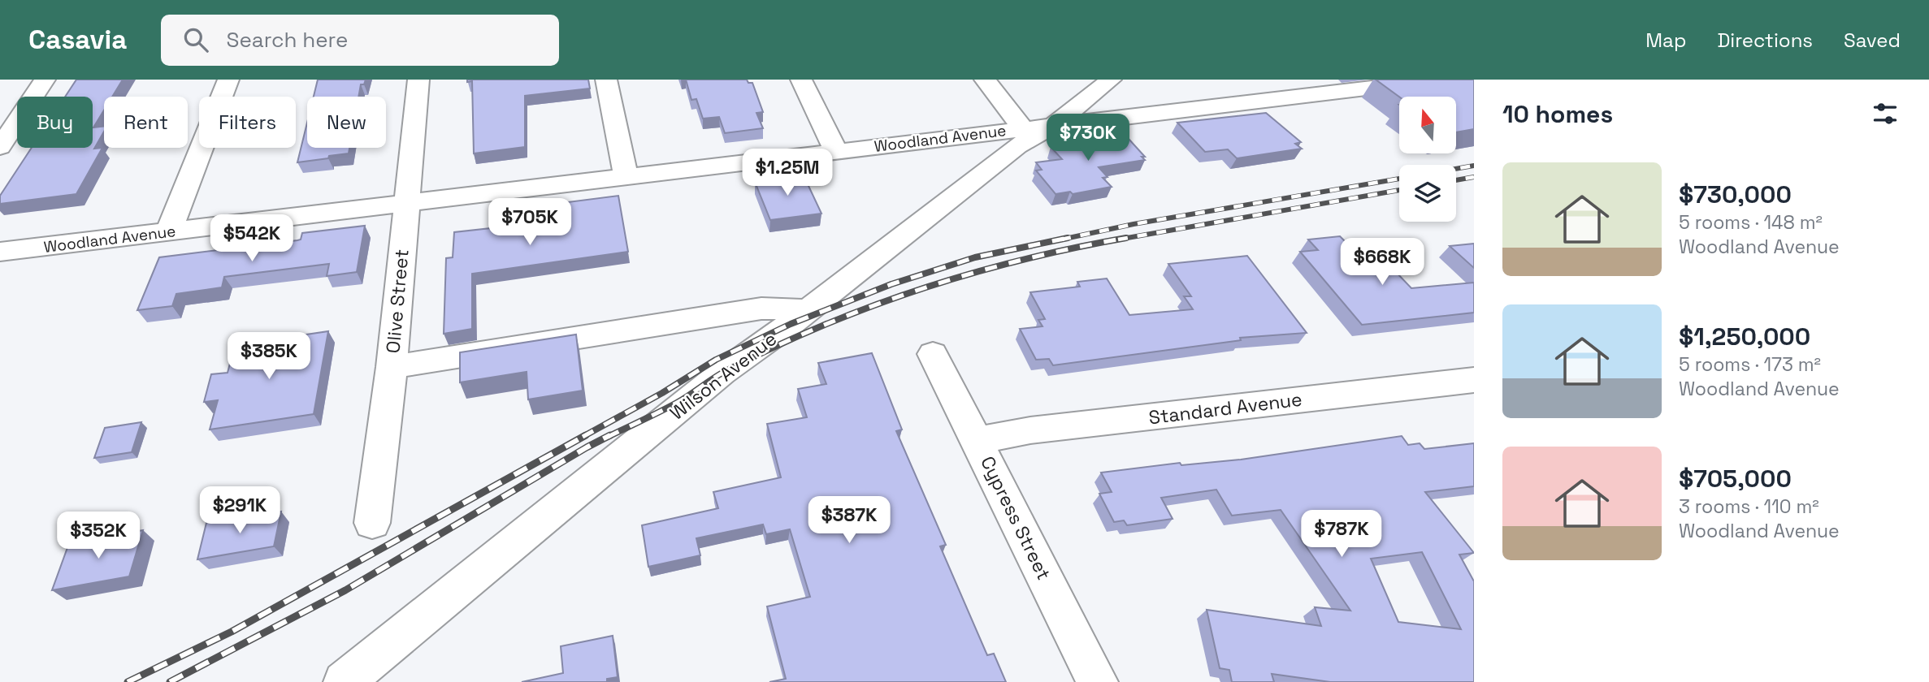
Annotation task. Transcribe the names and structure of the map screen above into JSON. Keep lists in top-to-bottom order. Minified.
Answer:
{"streets":{"street":["Woodland Avenue","Olive Street","Wilson Avenue","Standard Avenue","Cypress Street"]},"crossings":[["Woodland Avenue","Olive Street"],["Woodland Avenue","Wilson Avenue"],["Standard Avenue","Cypress Street"]],"north":"top","page":{"header":"Casavia","search":"Search here","nav":["Map","Directions","Saved"],"heading":"10 homes","chip":["Buy","Rent","Filters","New"],"price":["$730K","$1.25M","$705K","$542K","$668K","$385K","$291K","$387K","$787K","$352K"],"list":[{"name":"$730,000","note":"5 rooms · 148 m² · Woodland Avenue"},{"name":"$1,250,000","note":"5 rooms · 173 m² · Woodland Avenue"},{"name":"$705,000","note":"3 rooms · 110 m² · Woodland Avenue"}]}}
